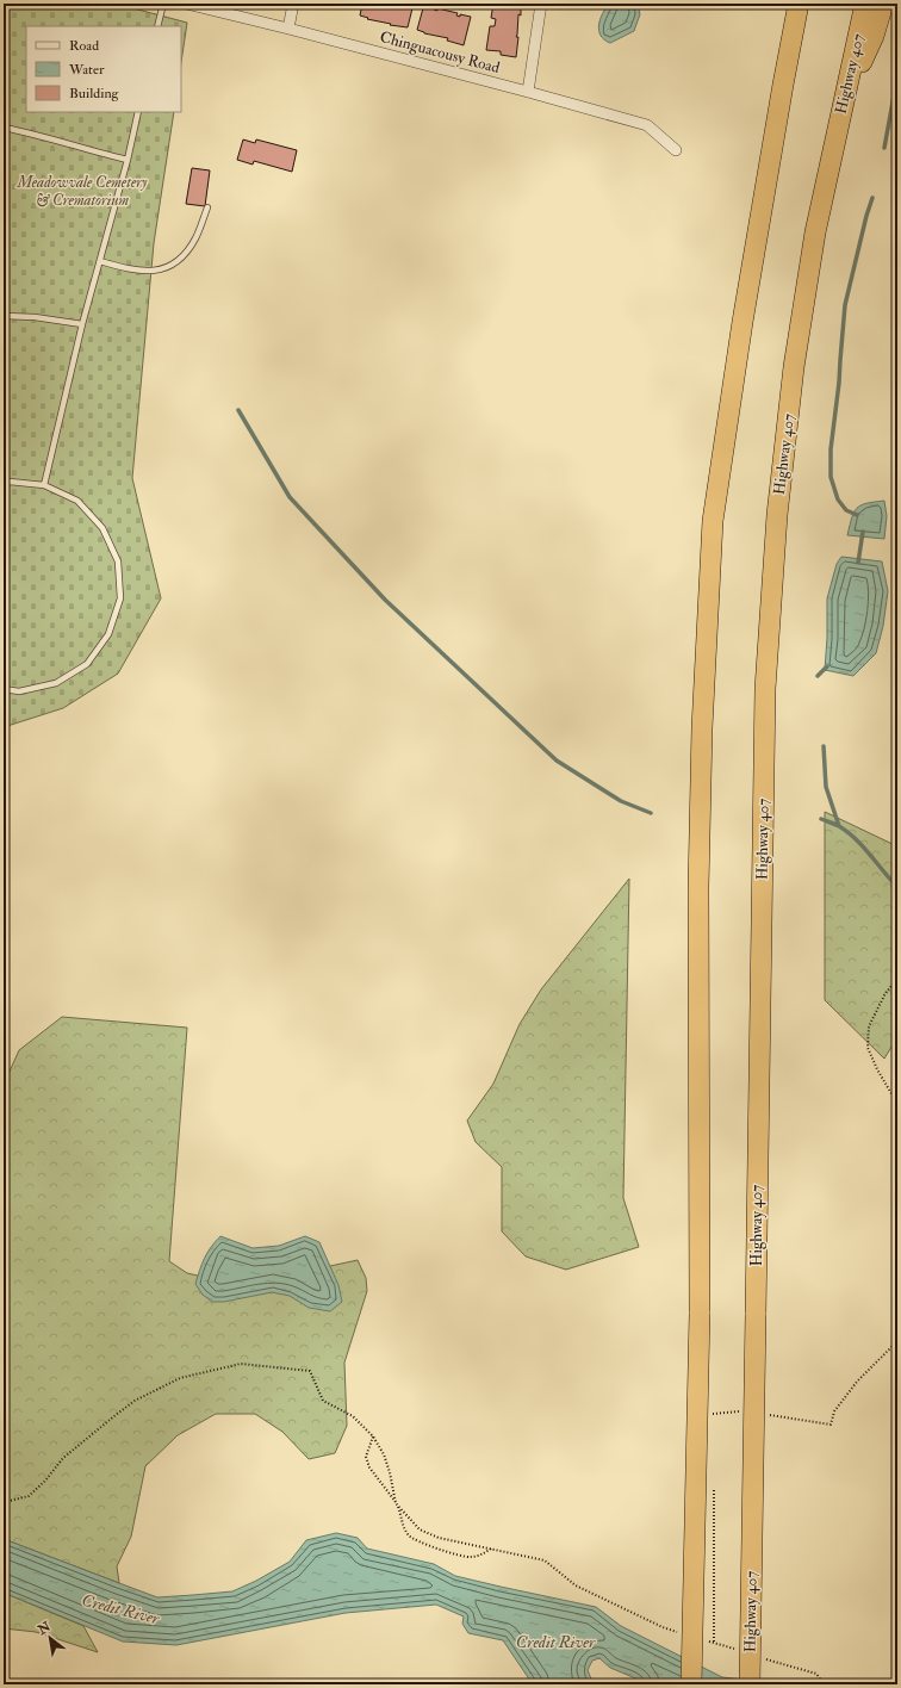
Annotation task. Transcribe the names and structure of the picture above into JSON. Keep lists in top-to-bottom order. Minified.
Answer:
{"streets":{"highway":["Highway 407"],"street":["Chinguacousy Road"]},"water":["Credit River"],"parks":["Meadowvale Cemetery & Crematorium"],"legend":["Road","Water","Building"],"north":"top left"}
